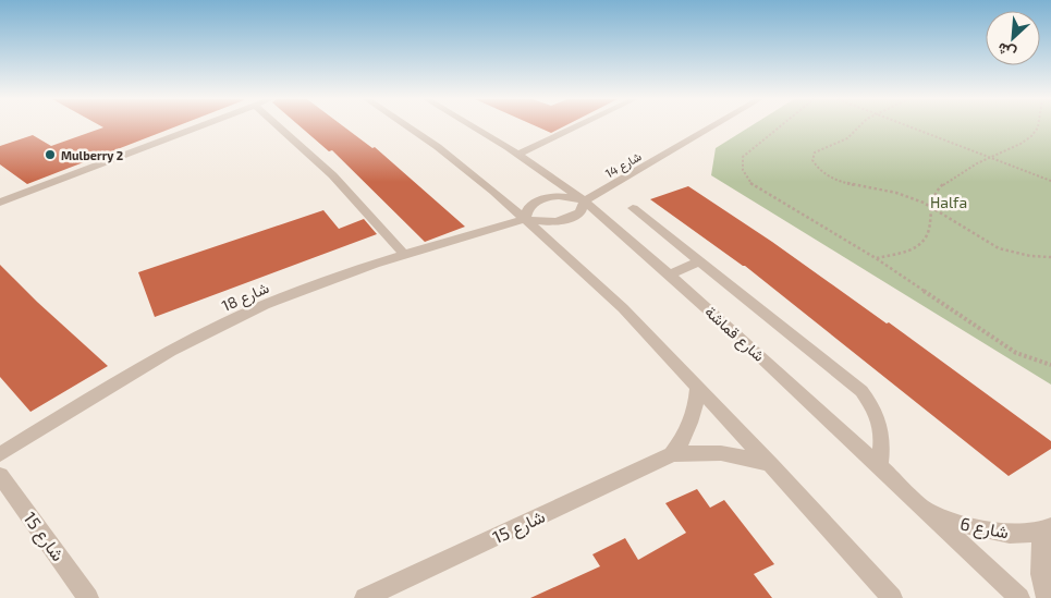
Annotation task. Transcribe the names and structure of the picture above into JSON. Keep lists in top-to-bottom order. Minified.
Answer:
{"streets":{"street":["شارع 14","شارع 18","شارع قماشة","شارع 15","شارع 6"]},"crossings":[["شارع 14","شارع 18"],["شارع 14","شارع قماشة"],["شارع قماشة","شارع 6"]],"parks":["Halfa"],"places":["Mulberry 2"],"north":"bottom left"}
